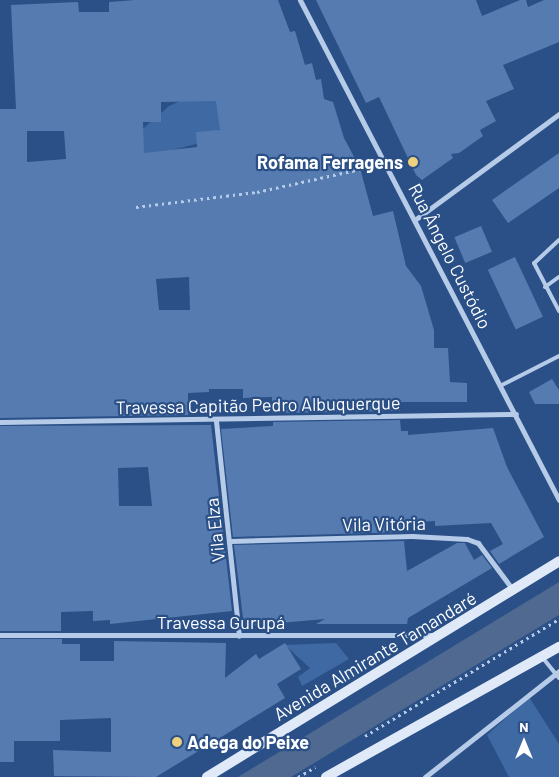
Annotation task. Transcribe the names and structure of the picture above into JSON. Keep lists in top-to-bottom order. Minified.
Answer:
{"streets":{"main road":["Avenida Almirante Tamandaré"],"street":["Rua Ângelo Custódio","Travessa Capitão Pedro Albuquerque","Vila Vitória","Vila Elza","Travessa Gurupá"]},"crossings":[["Rua Ângelo Custódio","Travessa Capitão Pedro Albuquerque"],["Travessa Capitão Pedro Albuquerque","Vila Elza"],["Vila Vitória","Vila Elza"],["Vila Vitória","Avenida Almirante Tamandaré"],["Vila Elza","Travessa Gurupá"],["Travessa Gurupá","Avenida Almirante Tamandaré"]],"places":["Rofama Ferragens","Adega do Peixe"],"north":"top"}
